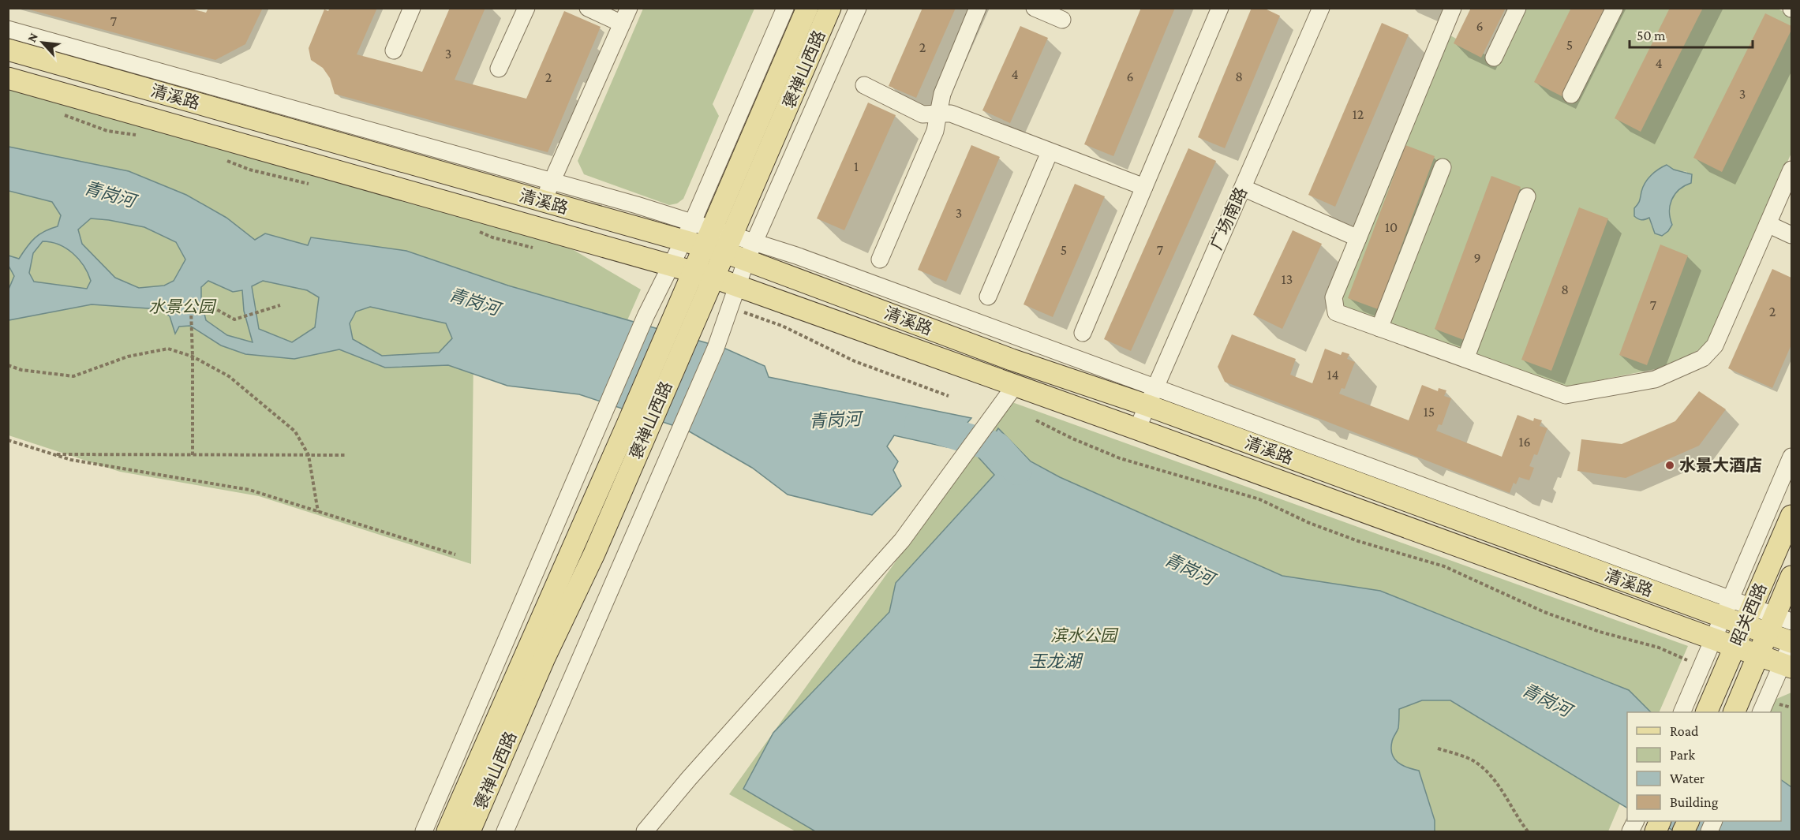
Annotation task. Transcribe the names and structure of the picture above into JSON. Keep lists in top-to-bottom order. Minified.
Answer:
{"streets":{"main road":["褒禅山西路","清溪路","昭关西路"],"street":["广场南路"]},"crossings":[["褒禅山西路","清溪路"],["清溪路","广场南路"],["清溪路","昭关西路"]],"water":["青岗河","玉龙湖"],"parks":["水景公园","滨水公园"],"places":["水景大酒店"],"house_numbers":["7","6","5","2","3","4","4","6","8","2","3","12","1","3","10","5","7","9","13","8","7","2","14","15","16"],"legend":["Road","Park","Water","Building"],"scale_bar":"50 m","north":"top left"}
